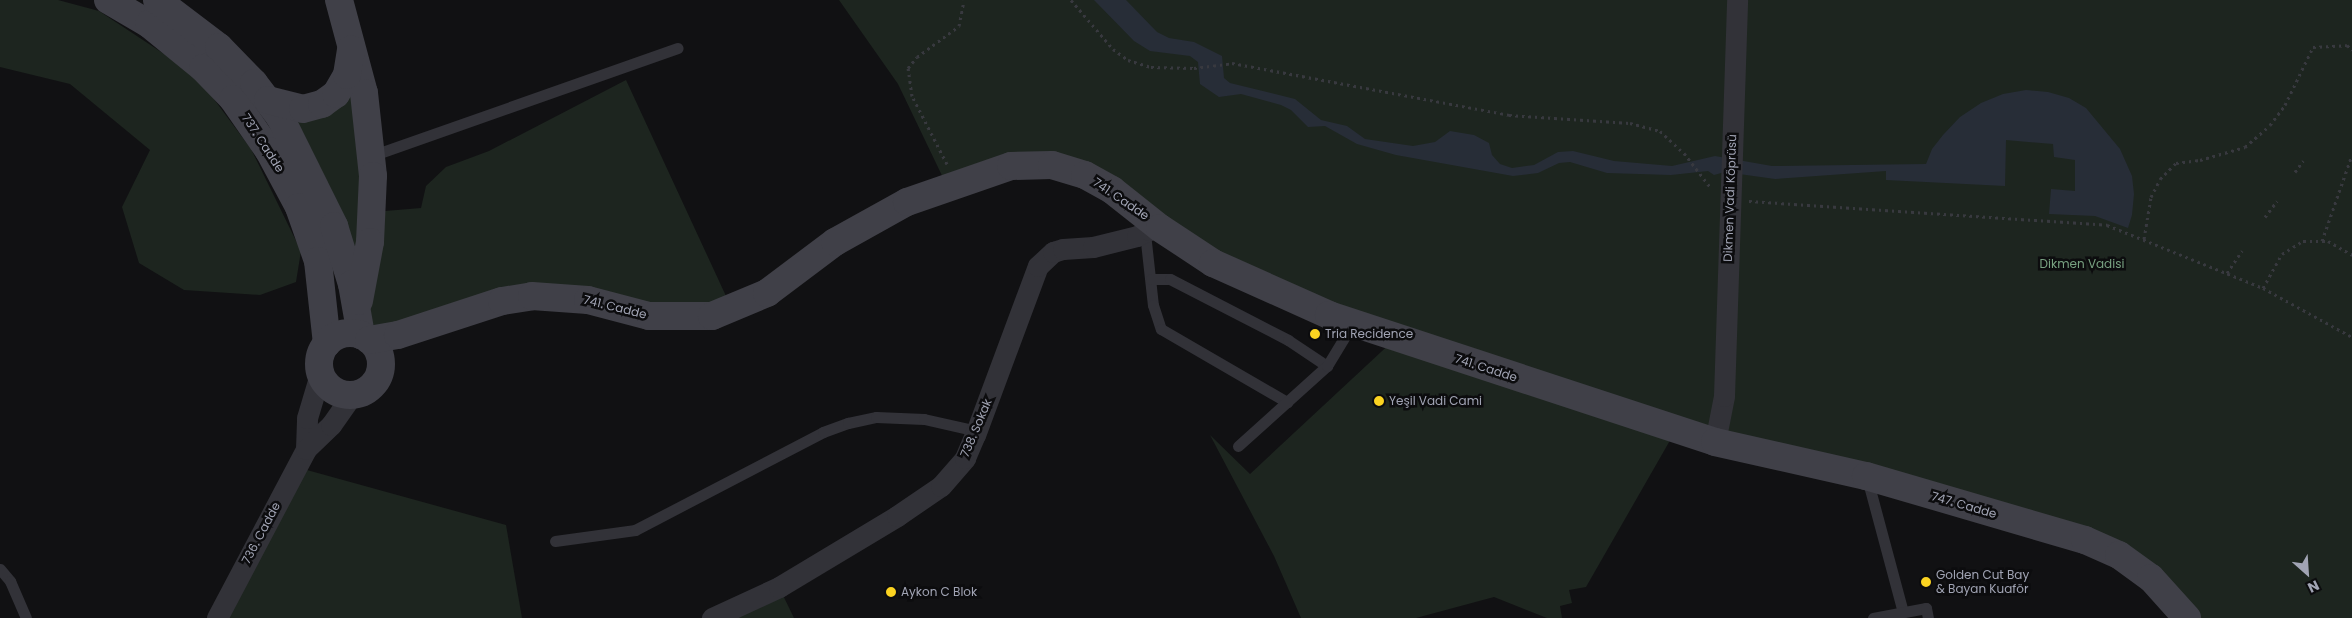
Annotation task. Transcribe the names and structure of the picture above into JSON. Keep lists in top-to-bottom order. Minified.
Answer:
{"streets":{"street":["737. Cadde","Dikmen Vadi Köprüsü","741. Cadde","738. Sokak","747. Cadde","736. Cadde"]},"crossings":[["737. Cadde","741. Cadde"],["737. Cadde","736. Cadde"],["Dikmen Vadi Köprüsü","741. Cadde"],["Dikmen Vadi Köprüsü","747. Cadde"],["741. Cadde","738. Sokak"],["741. Cadde","747. Cadde"],["741. Cadde","736. Cadde"]],"parks":["Dikmen Vadisi"],"places":["Tria Recidence","Yeşil Vadi Cami","Golden Cut Bay & Bayan Kuaför","Aykon C Blok"],"north":"bottom right"}
